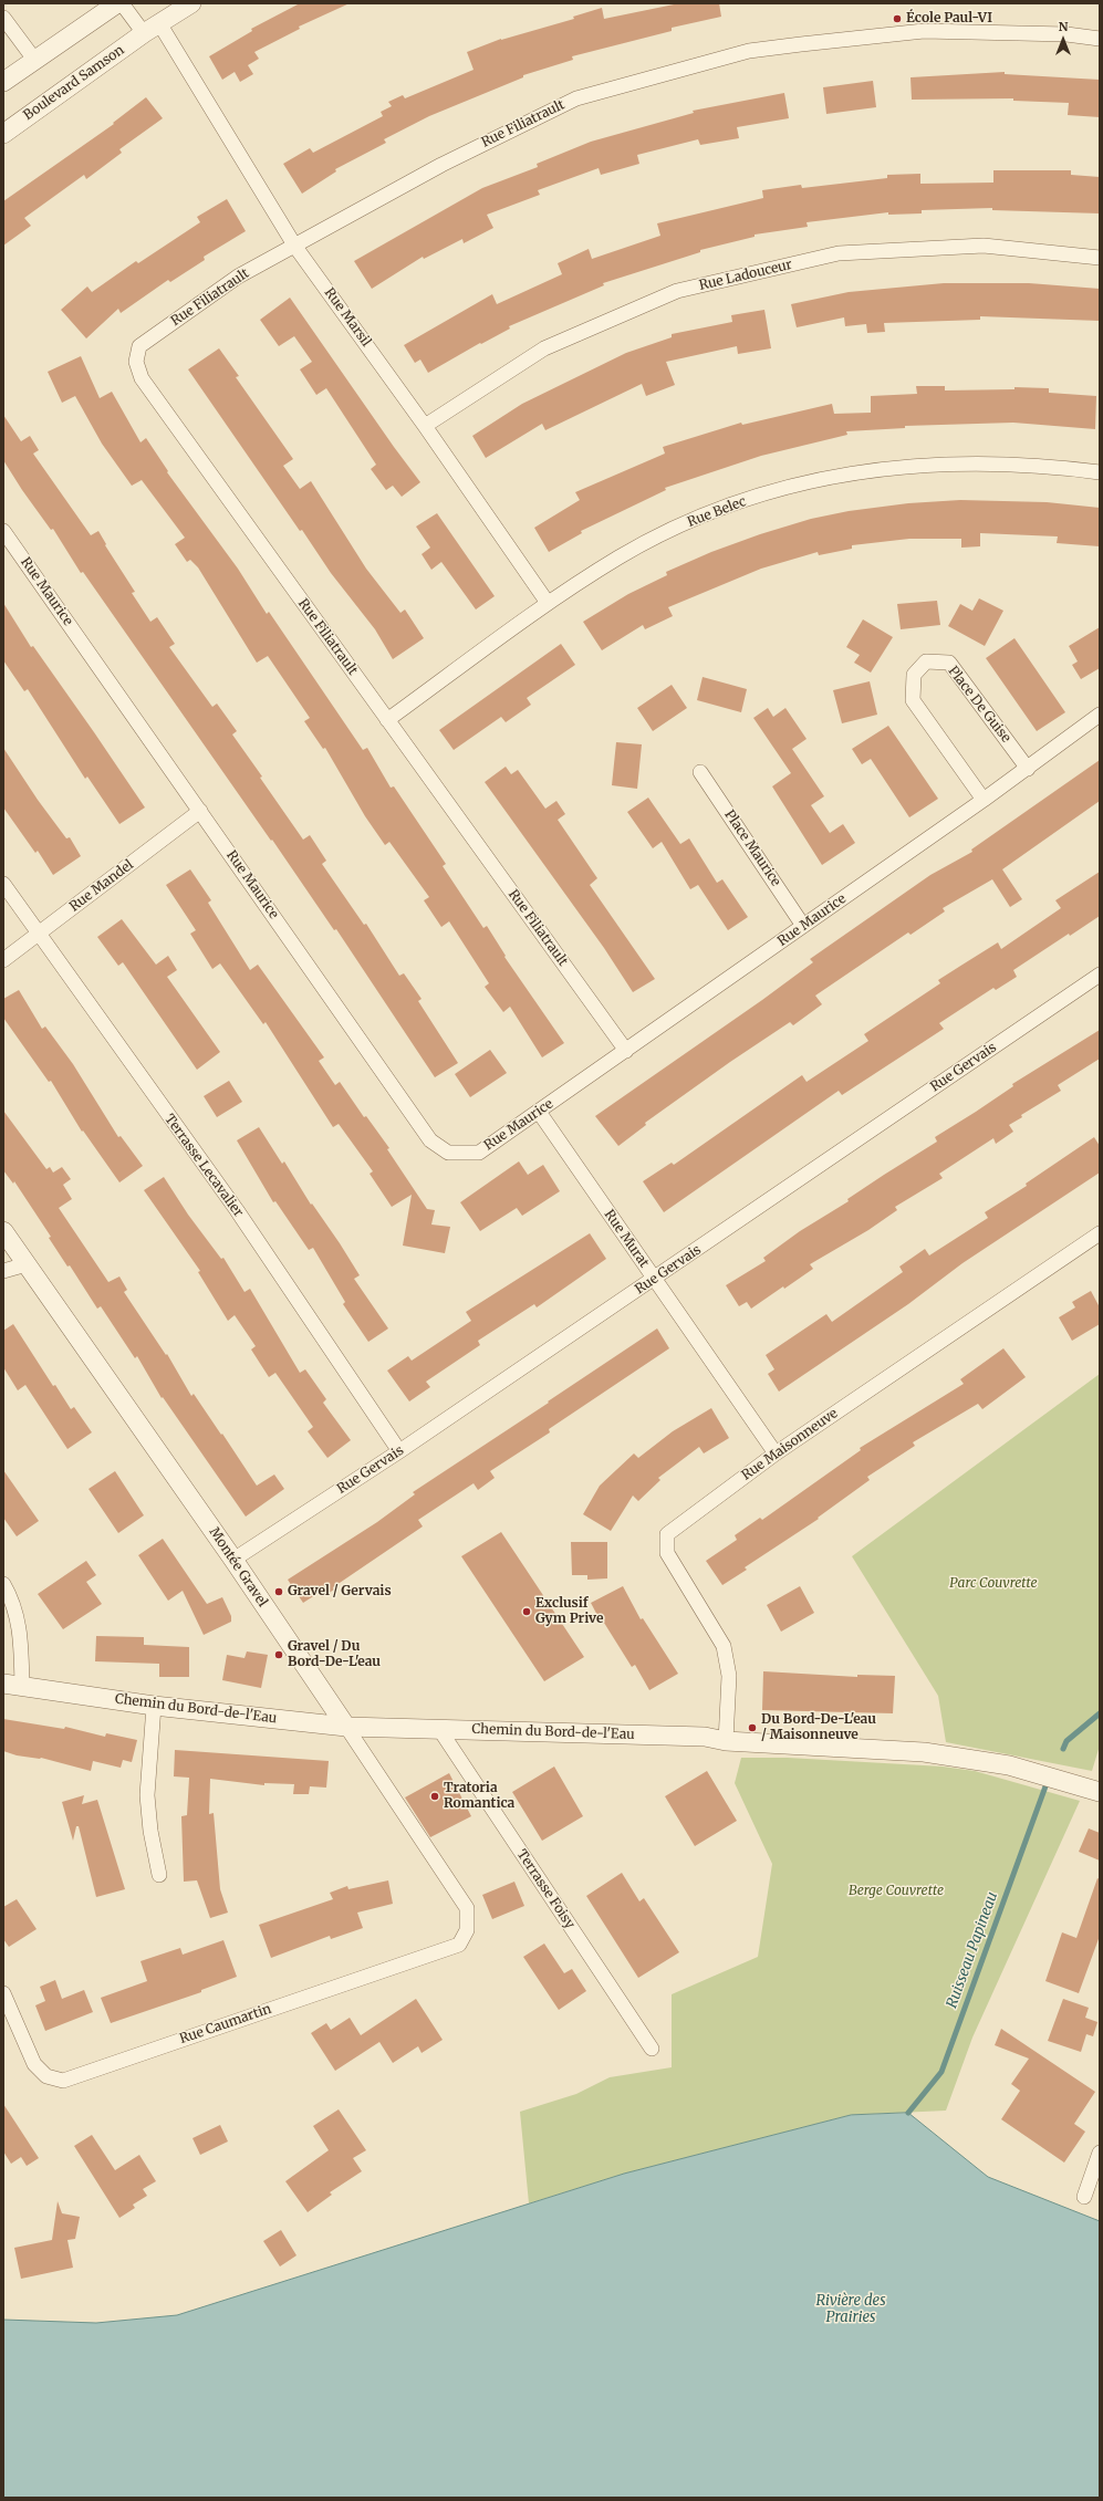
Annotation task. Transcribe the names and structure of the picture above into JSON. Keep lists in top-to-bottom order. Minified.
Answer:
{"streets":{"street":["Boulevard Samson","Rue Filiatrault","Rue Ladouceur","Rue Marsil","Rue Belec","Rue Maurice","Place De Guise","Place Maurice","Rue Mandel","Rue Gervais","Terrasse Lecavalier","Rue Murat","Rue Maisonneuve","Montée Gravel","Chemin du Bord-de-l'Eau","Terrasse Foisy","Rue Caumartin"]},"crossings":[["Boulevard Samson","Rue Marsil"],["Rue Filiatrault","Rue Marsil"],["Rue Filiatrault","Rue Belec"],["Rue Filiatrault","Rue Maurice"],["Rue Ladouceur","Rue Marsil"],["Rue Marsil","Rue Belec"],["Rue Maurice","Place De Guise"],["Rue Maurice","Place Maurice"],["Rue Maurice","Rue Mandel"],["Rue Maurice","Rue Murat"],["Rue Mandel","Terrasse Lecavalier"],["Rue Gervais","Terrasse Lecavalier"],["Rue Gervais","Rue Murat"],["Rue Gervais","Montée Gravel"],["Rue Murat","Rue Maisonneuve"],["Rue Maisonneuve","Chemin du Bord-de-l'Eau"],["Montée Gravel","Chemin du Bord-de-l'Eau"],["Montée Gravel","Rue Caumartin"],["Chemin du Bord-de-l'Eau","Terrasse Foisy"]],"water":["Ruisseau Papineau","Rivière des Prairies"],"parks":["Parc Couvrette","Berge Couvrette"],"places":["École Paul-VI","Gravel / Gervais","Exclusif Gym Prive","Gravel / Du Bord-De-L'eau","Du Bord-De-L'eau / Maisonneuve","Tratoria Romantica"],"north":"top"}
